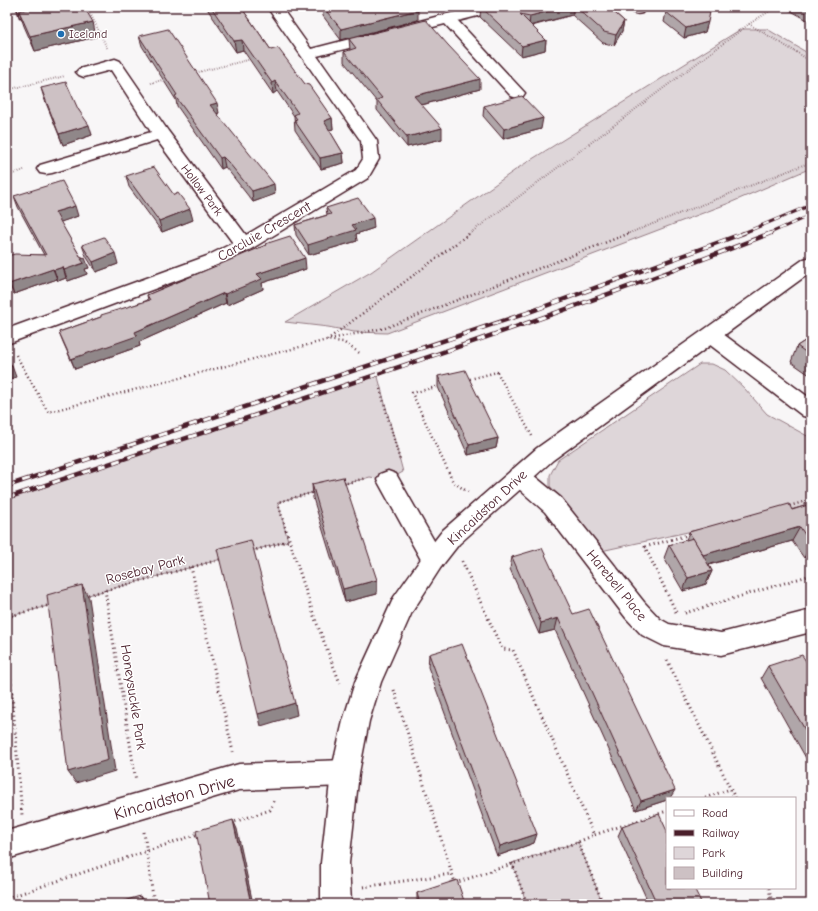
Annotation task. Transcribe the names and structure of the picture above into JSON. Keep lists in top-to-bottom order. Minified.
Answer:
{"streets":{"street":["Hollow Park","Carcluie Crescent","Kincaidston Drive","Harebell Place"],"path":["Rosebay Park","Honeysuckle Park"]},"crossings":[["Hollow Park","Carcluie Crescent"],["Kincaidston Drive","Harebell Place"],["Kincaidston Drive","Honeysuckle Park"],["Rosebay Park","Honeysuckle Park"]],"places":["Iceland"],"legend":["Road","Railway","Park","Building"]}
